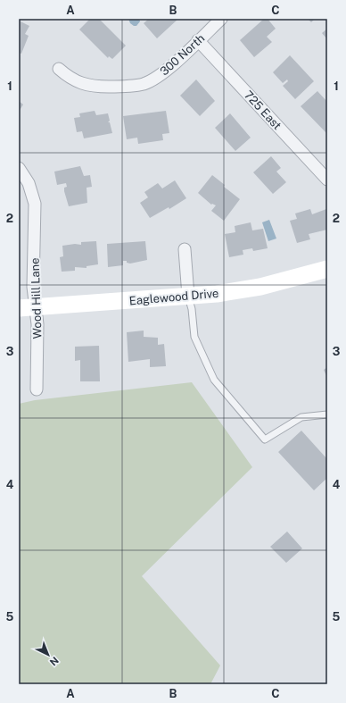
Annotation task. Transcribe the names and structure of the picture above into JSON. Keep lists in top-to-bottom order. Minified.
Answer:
{"streets":{"main road":["Eaglewood Drive"],"street":["300 North","725 East","Wood Hill Lane"]},"crossings":[["300 North","725 East"],["Eaglewood Drive","Wood Hill Lane"]],"north":"bottom right","grid":{"columns":["A","B","C"],"rows":["1","2","3","4","5"]}}
